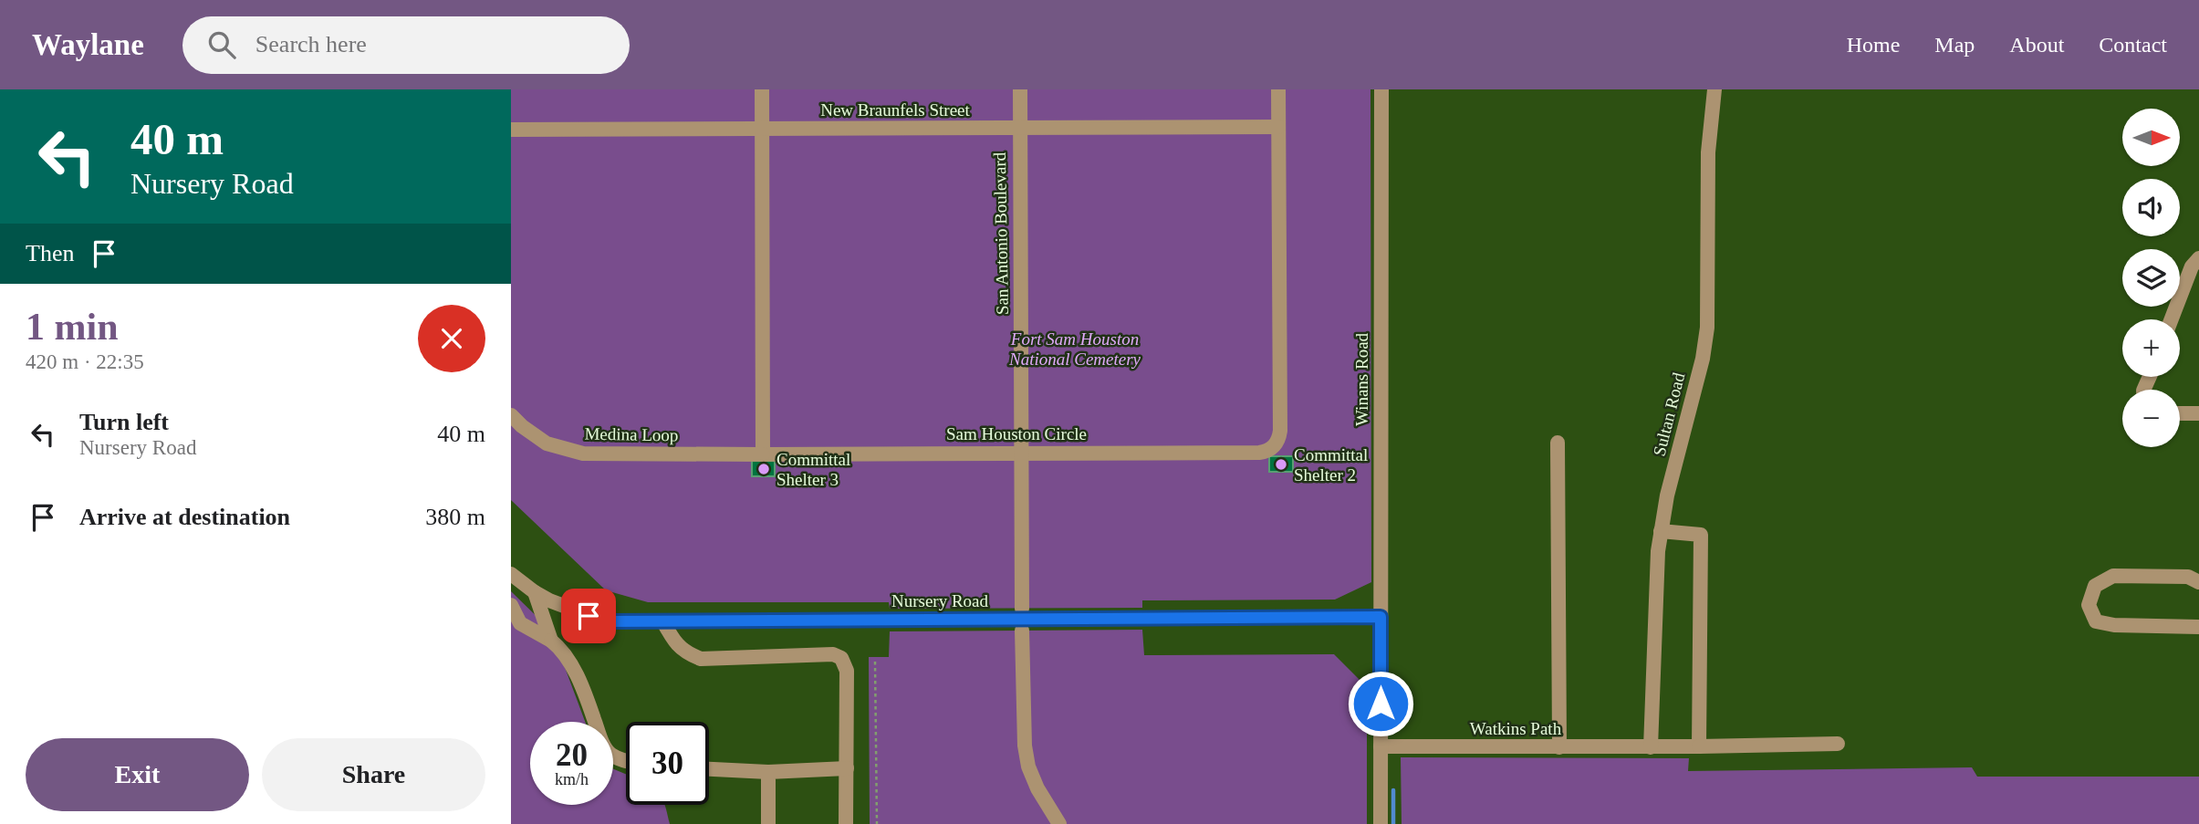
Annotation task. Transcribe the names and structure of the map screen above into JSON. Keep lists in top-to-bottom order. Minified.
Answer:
{"streets":{"street":["New Braunfels Street","San Antonio Boulevard","Winans Road","Sultan Road","Sam Houston Circle","Medina Loop","Nursery Road","Watkins Path"]},"crossings":[["New Braunfels Street","San Antonio Boulevard"],["New Braunfels Street","Sam Houston Circle"],["San Antonio Boulevard","Sam Houston Circle"],["Winans Road","Nursery Road"],["Winans Road","Watkins Path"],["Sultan Road","Watkins Path"],["Sam Houston Circle","Medina Loop"]],"parks":["Fort Sam Houston National Cemetery"],"places":["Committal Shelter 2","Committal Shelter 3"],"north":"right","page":{"header":"Waylane","search":"Search here","nav":["Home","Map","About","Contact"],"turn":["40 m","Nursery Road"],"map_buttons":["+","−"],"then":"Then","heading":["1 min","420 m · 22:35"],"list":[{"name":"Turn left","note":"Nursery Road","value":"40 m"},{"name":"Arrive at destination","value":"380 m"}],"speed":"20 km/h","limit":"30","buttons":["Exit","Share"]}}
